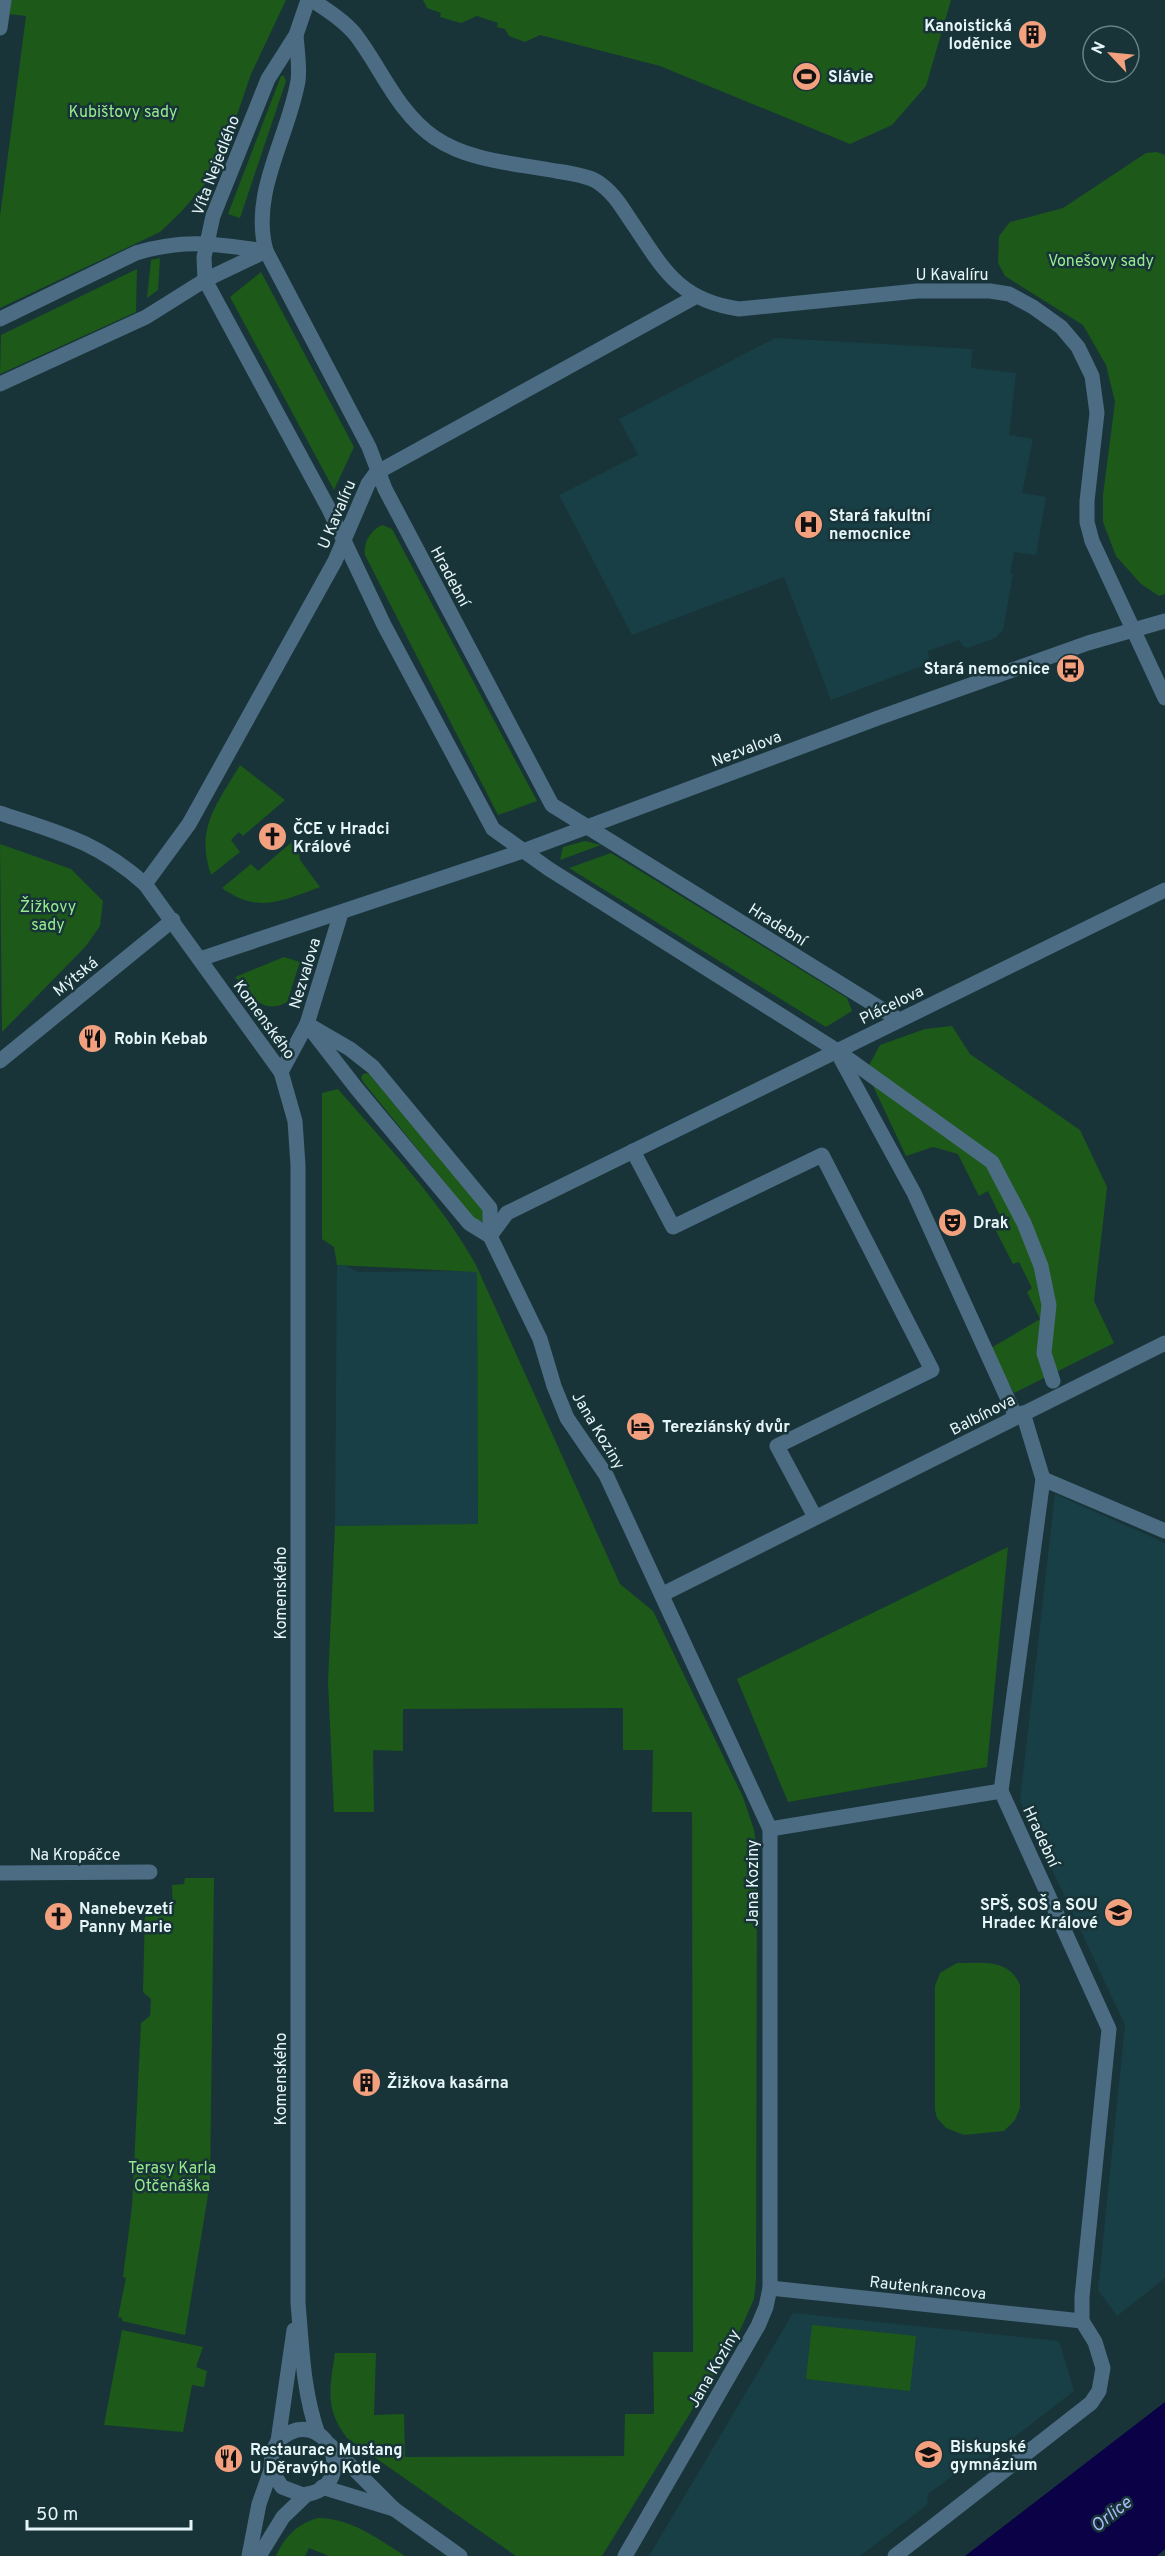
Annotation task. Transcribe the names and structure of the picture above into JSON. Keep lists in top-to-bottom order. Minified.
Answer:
{"streets":{"street":["Víta Nejedlého","U Kavalíru","Hradební","Nezvalova","Mýtská","Plácelova","Komenského","Balbínova","Jana Koziny","Na Kropáčce","Rautenkrancova"]},"crossings":[["Víta Nejedlého","U Kavalíru"],["Víta Nejedlého","Hradební"],["U Kavalíru","Hradební"],["U Kavalíru","Nezvalova"],["U Kavalíru","Komenského"],["Hradební","Nezvalova"],["Hradební","Plácelova"],["Hradební","Rautenkrancova"],["Nezvalova","Komenského"],["Nezvalova","Jana Koziny"],["Mýtská","Komenského"],["Plácelova","Jana Koziny"],["Balbínova","Jana Koziny"],["Jana Koziny","Rautenkrancova"]],"water":["Orlice"],"parks":["Kubištovy sady","Vonešovy sady","Žižkovy sady","Terasy Karla Otčenáška"],"places":{"building":["Kanoistická loděnice","Žižkova kasárna"],"sports":["Slávie"],"hospital":["Stará fakultní nemocnice"],"bus stop":["Stará nemocnice"],"church":["ČCE v Hradci Králové","Nanebevzetí Panny Marie"],"restaurant":["Robin Kebab","Restaurace Mustang U Děravýho Kotle"],"theatre":["Drak"],"hotel":["Tereziánský dvůr"],"school or university":["SPŠ, SOŠ a SOU Hradec Králové","Biskupské gymnázium"]},"scale_bar":"50 m","north":"top left"}
